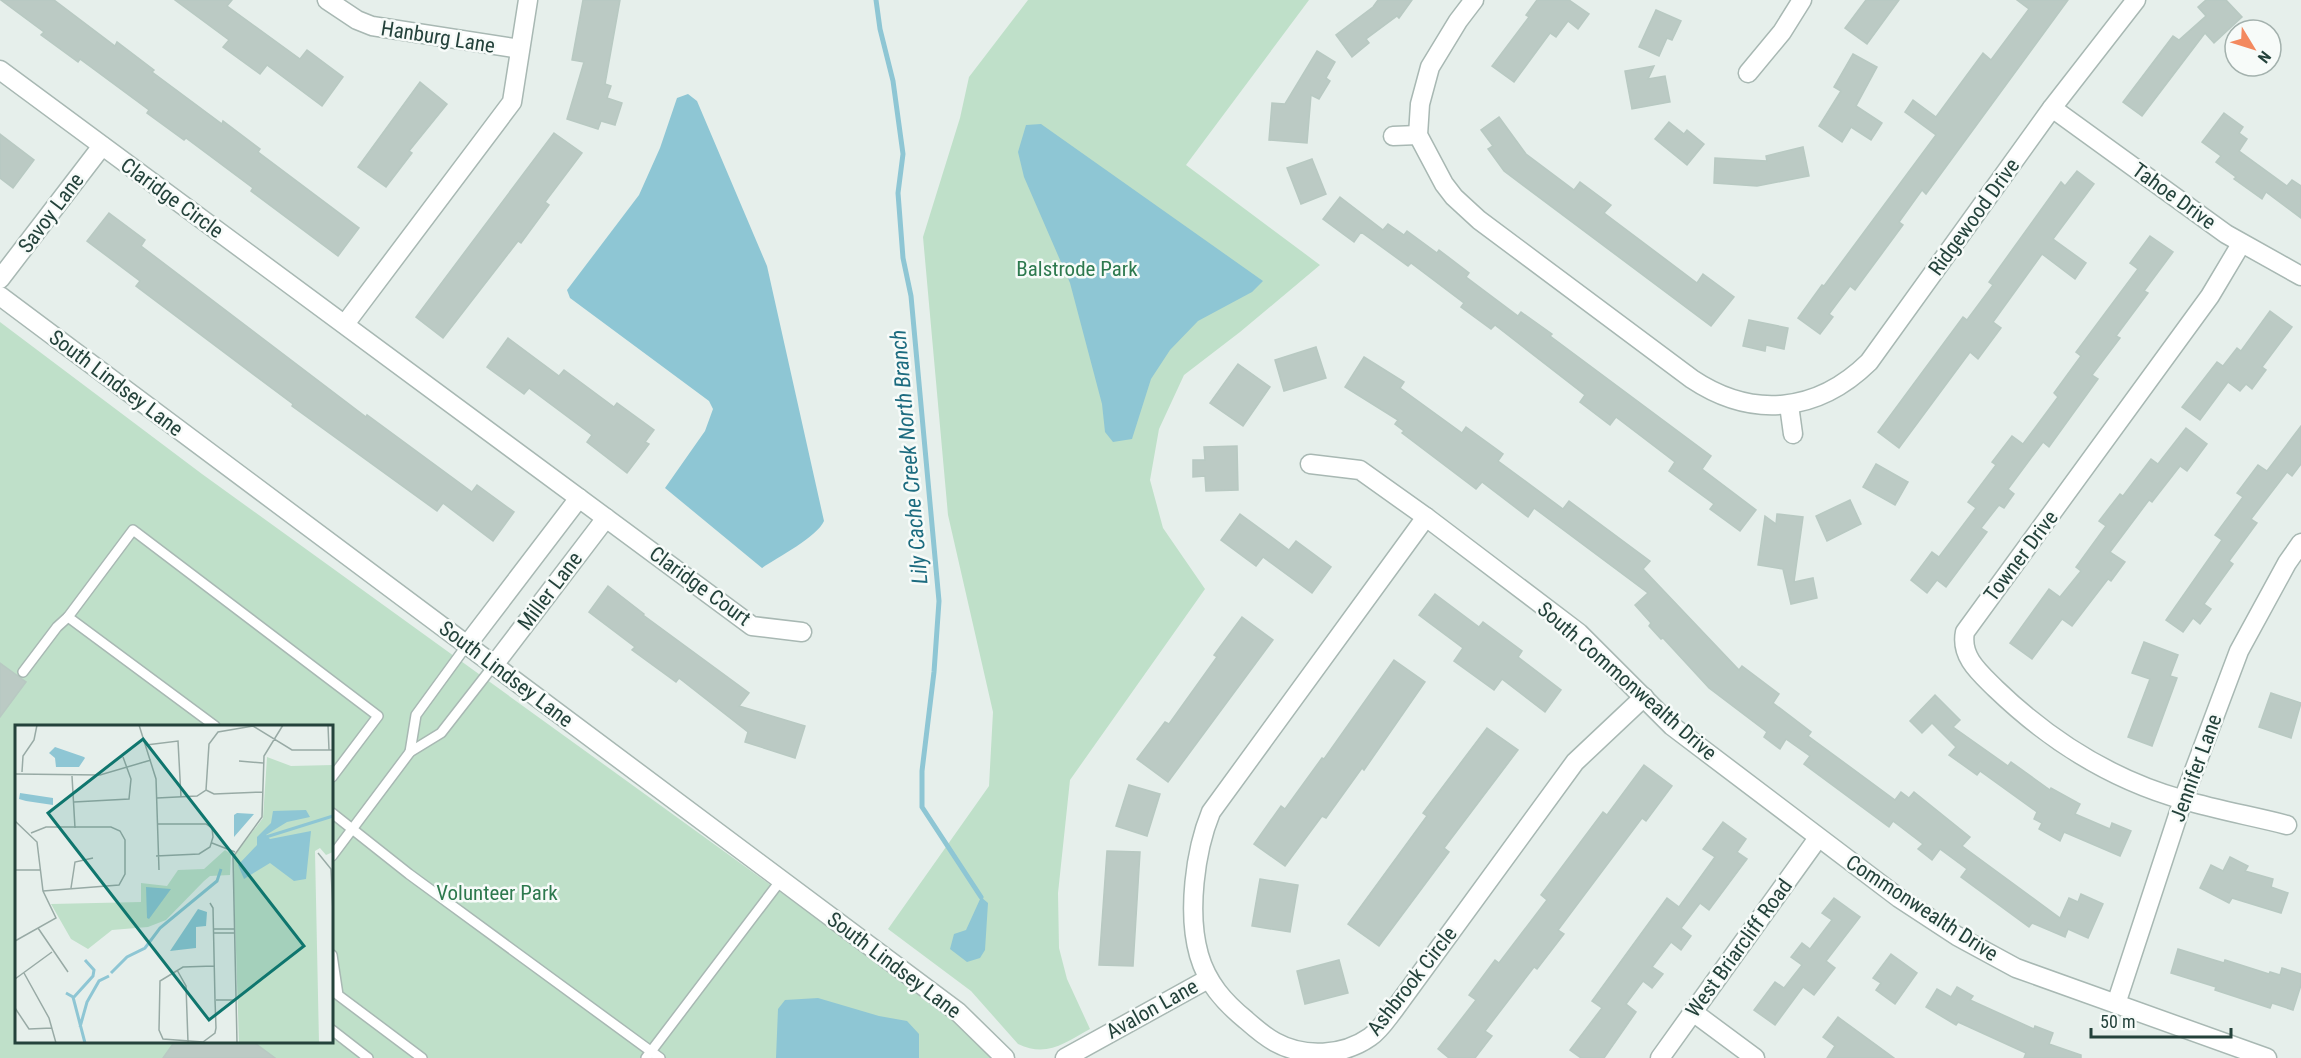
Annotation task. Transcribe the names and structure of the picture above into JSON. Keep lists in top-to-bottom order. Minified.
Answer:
{"streets":{"street":["Hanburg Lane","Tahoe Drive","Claridge Circle","Savoy Lane","Ridgewood Drive","South Lindsey Lane","Towner Drive","Claridge Court","Miller Lane","South Commonwealth Drive","Jennifer Lane","Commonwealth Drive","West Briarcliff Road","Ashbrook Circle","Avalon Lane"]},"crossings":[["Tahoe Drive","Ridgewood Drive"],["Tahoe Drive","Towner Drive"],["Claridge Circle","Savoy Lane"],["Claridge Circle","Claridge Court"],["Claridge Circle","Miller Lane"],["South Lindsey Lane","Miller Lane"],["Towner Drive","Jennifer Lane"],["Claridge Court","Miller Lane"],["South Commonwealth Drive","Commonwealth Drive"],["South Commonwealth Drive","West Briarcliff Road"],["South Commonwealth Drive","Ashbrook Circle"],["Jennifer Lane","Commonwealth Drive"],["Commonwealth Drive","West Briarcliff Road"],["Ashbrook Circle","Avalon Lane"]],"water":["Lily Cache Creek North Branch"],"parks":["Balstrode Park","Volunteer Park"],"scale_bar":"50 m","north":"bottom right"}
